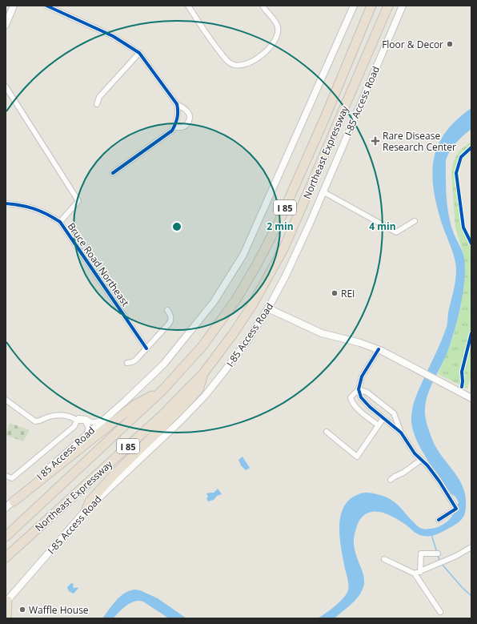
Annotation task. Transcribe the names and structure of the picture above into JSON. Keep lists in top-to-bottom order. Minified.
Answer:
{"streets":{"highway":["Northeast Expressway","I 85"],"main road":["I-85 Access Road","I 85 Access Road"],"street":["Bruce Road Northeast"]},"places":{"other":["Floor & Decor","REI","Waffle House"],"health":["Rare Disease Research Center"]},"rings":["2 min","4 min"]}
